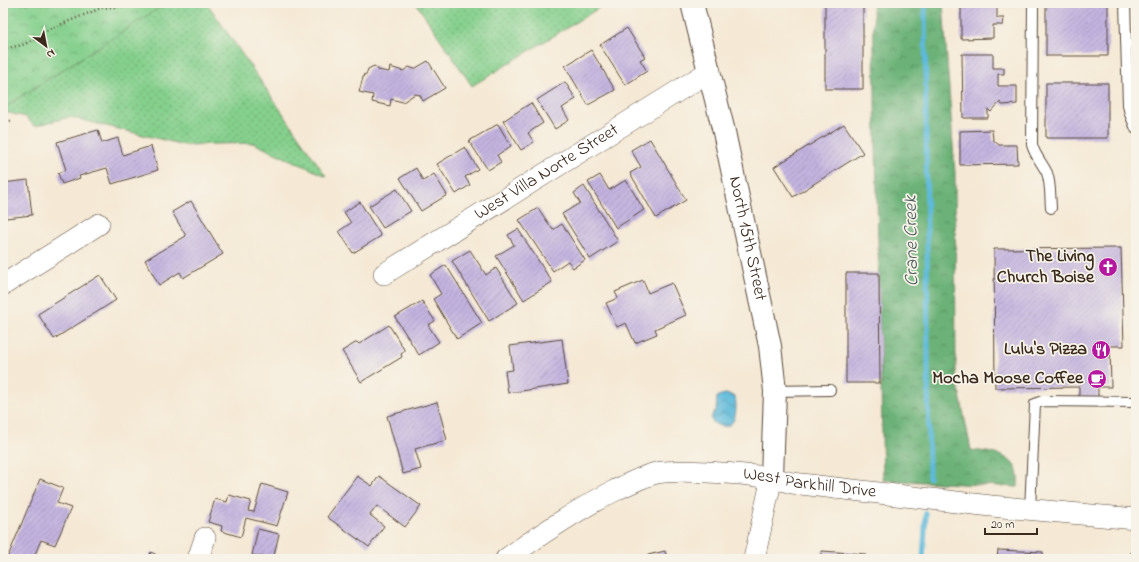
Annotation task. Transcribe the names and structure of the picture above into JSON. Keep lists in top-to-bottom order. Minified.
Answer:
{"streets":{"street":["West Villa Norte Street","North 15th Street","West Parkhill Drive"]},"crossings":[["West Villa Norte Street","North 15th Street"],["North 15th Street","West Parkhill Drive"]],"water":["Crane Creek"],"places":{"church":["The Living Church Boise"],"restaurant":["Lulu's Pizza"],"cafe":["Mocha Moose Coffee"]},"scale_bar":"20 m","north":"bottom right"}
